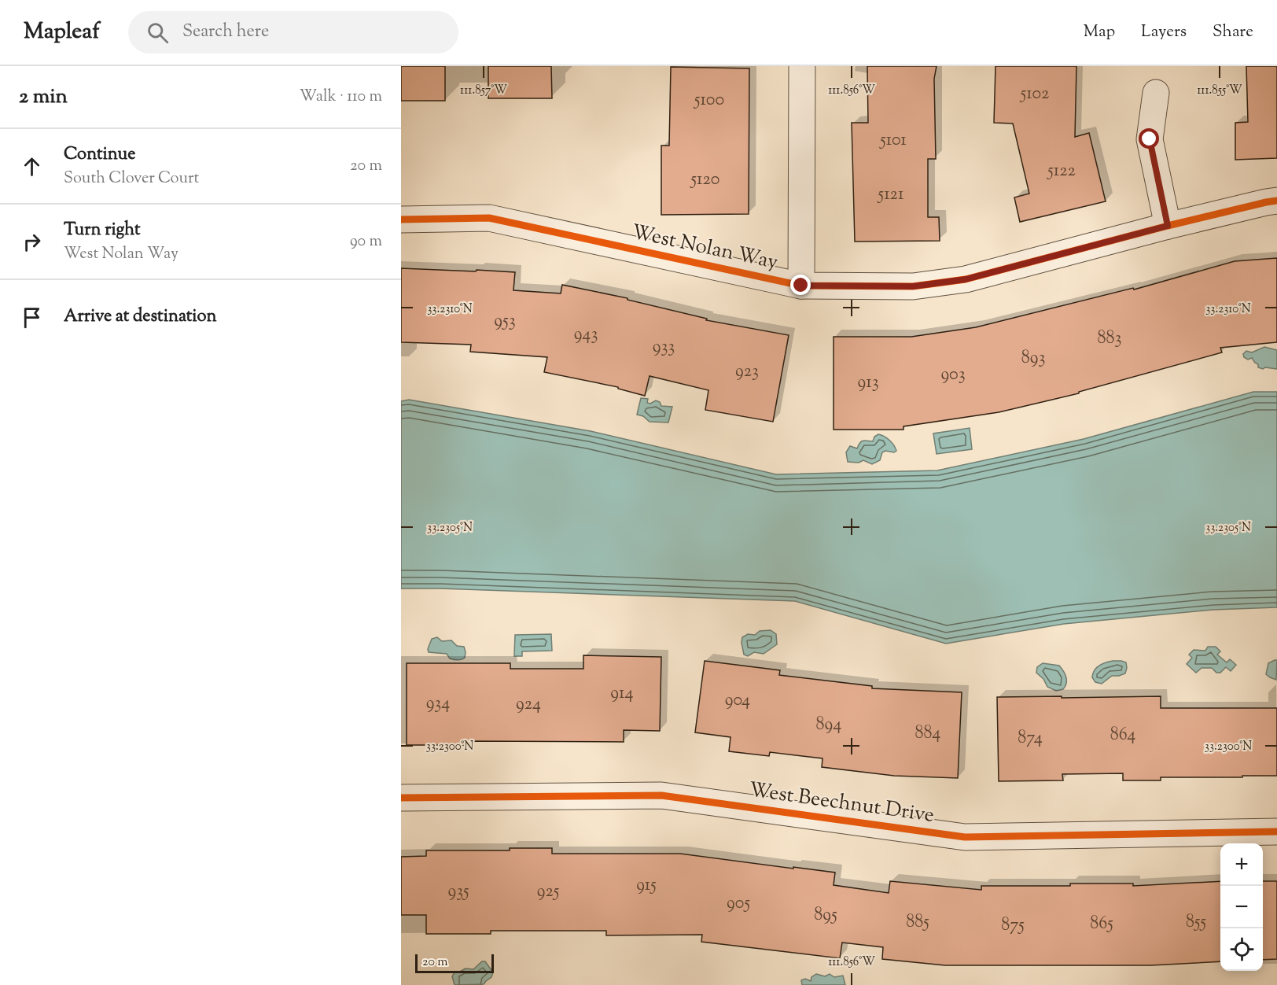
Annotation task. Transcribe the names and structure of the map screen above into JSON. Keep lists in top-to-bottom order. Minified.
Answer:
{"streets":{"street":["West Nolan Way","West Beechnut Drive"]},"house_numbers":["5102","5100","5101","5122","5120","5121","953","943","883","933","893","923","903","913","914","904","934","924","894","884","864","874","915","935","925","905","895","885","855","865","875"],"scale_bar":"20 m","page":{"header":"Mapleaf","search":"Search here","nav":["Map","Layers","Share"],"heading":["2 min","Walk · 110 m"],"list":[["Continue","South Clover Court","20 m"],["Turn right","West Nolan Way","90 m"],"Arrive at destination"],"map_buttons":["+","−"],"scale":"20 m"},"coordinates":["111.857°W","111.856°W","111.855°W","33.2310°N","33.2305°N","33.2300°N"]}
